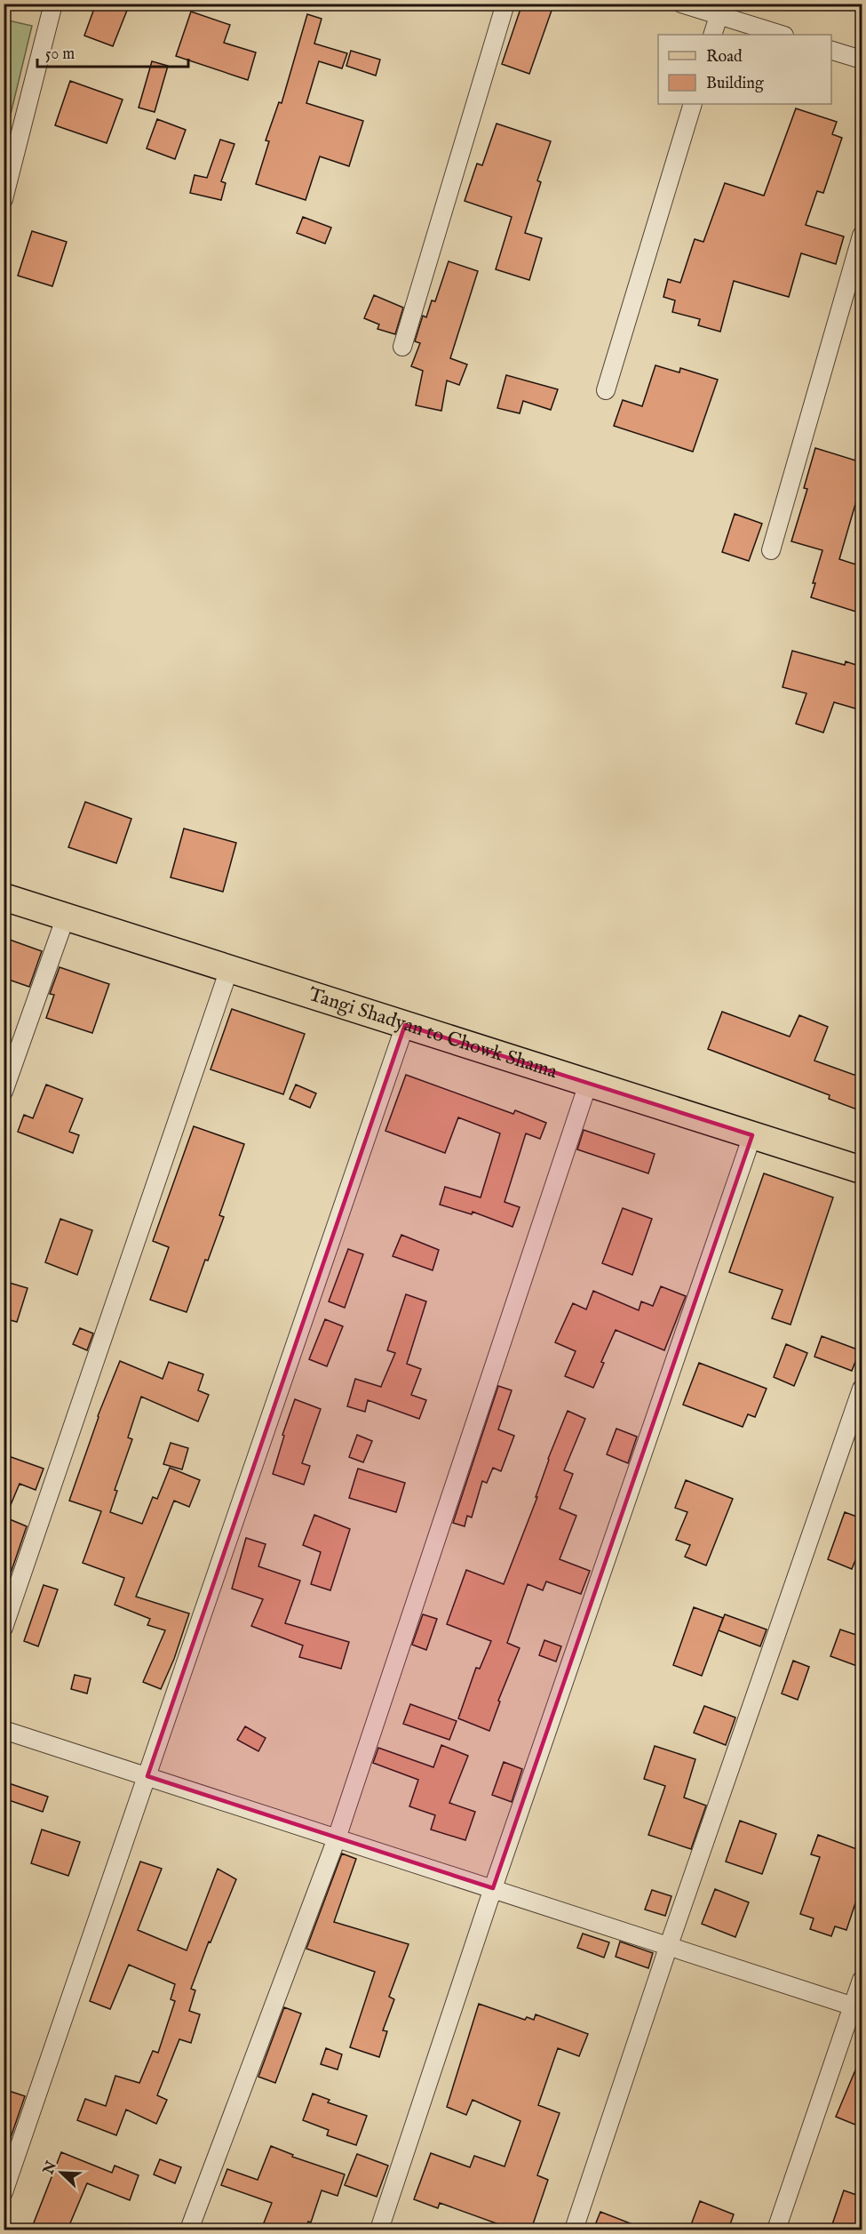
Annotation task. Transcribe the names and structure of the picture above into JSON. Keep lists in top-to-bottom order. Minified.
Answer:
{"streets":{"main road":["Tangi Shadyan to Chowk Shama"]},"legend":["Road","Building"],"scale_bar":"50 m","north":"top left"}
